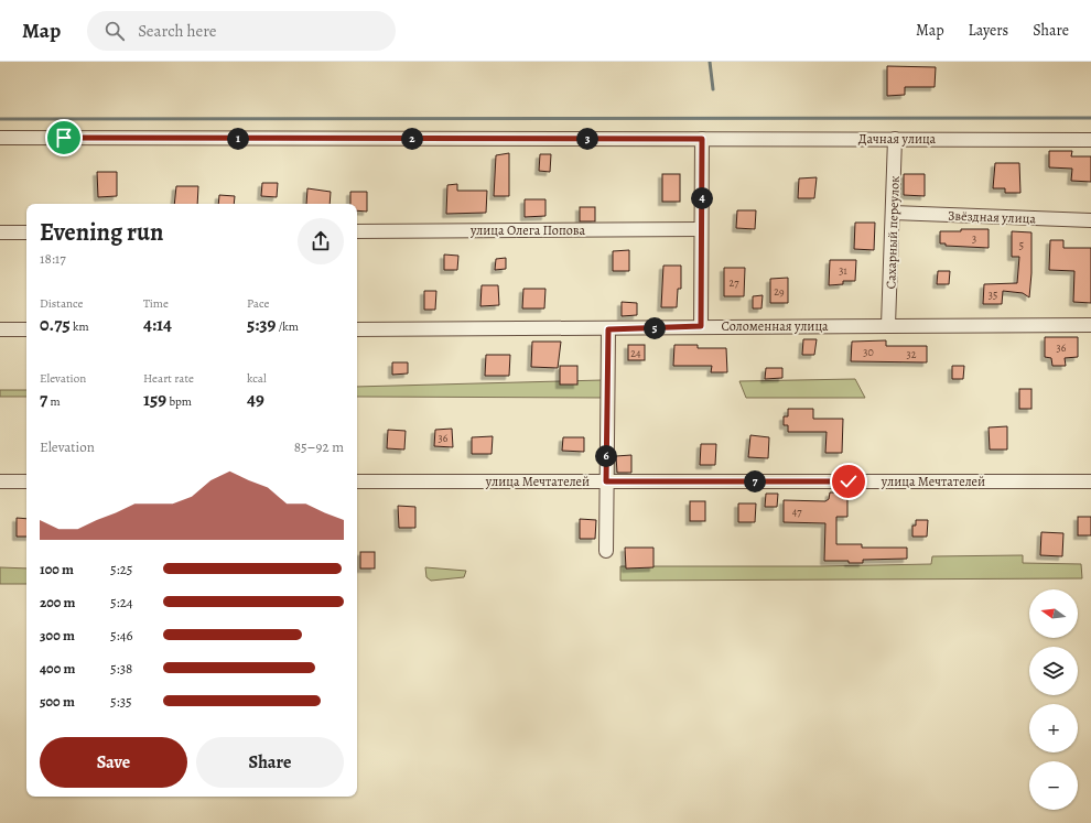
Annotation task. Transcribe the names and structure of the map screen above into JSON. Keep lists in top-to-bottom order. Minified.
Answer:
{"streets":{"street":["Дачная улица","Звёздная улица","улица Олега Попова","Сахарный переулок","Соломенная улица","улица Мечтателей"]},"crossings":[["Дачная улица","Сахарный переулок"],["Звёздная улица","Сахарный переулок"],["Сахарный переулок","Соломенная улица"]],"house_numbers":["3","5","31","27","29","35","36","30","24","32","36","47"],"north":"left","page":{"header":"Map","search":"Search here","nav":["Map","Layers","Share"],"pins":["1","2","3","4","5","6","7"],"heading":["Evening run","18:17"],"stats":[["Distance","0.75 km"],["Time","4:14"],["Pace","5:39 /km"],["Elevation","7 m"],["Heart rate","159 bpm"],["kcal","49"]],"chart":["Elevation","85–92 m"],"list":[{"name":"100 m","note":"5:25"},{"name":"200 m","note":"5:24"},{"name":"300 m","note":"5:46"},{"name":"400 m","note":"5:38"},{"name":"500 m","note":"5:35"}],"map_buttons":["+","−"],"buttons":["Save","Share"]}}
